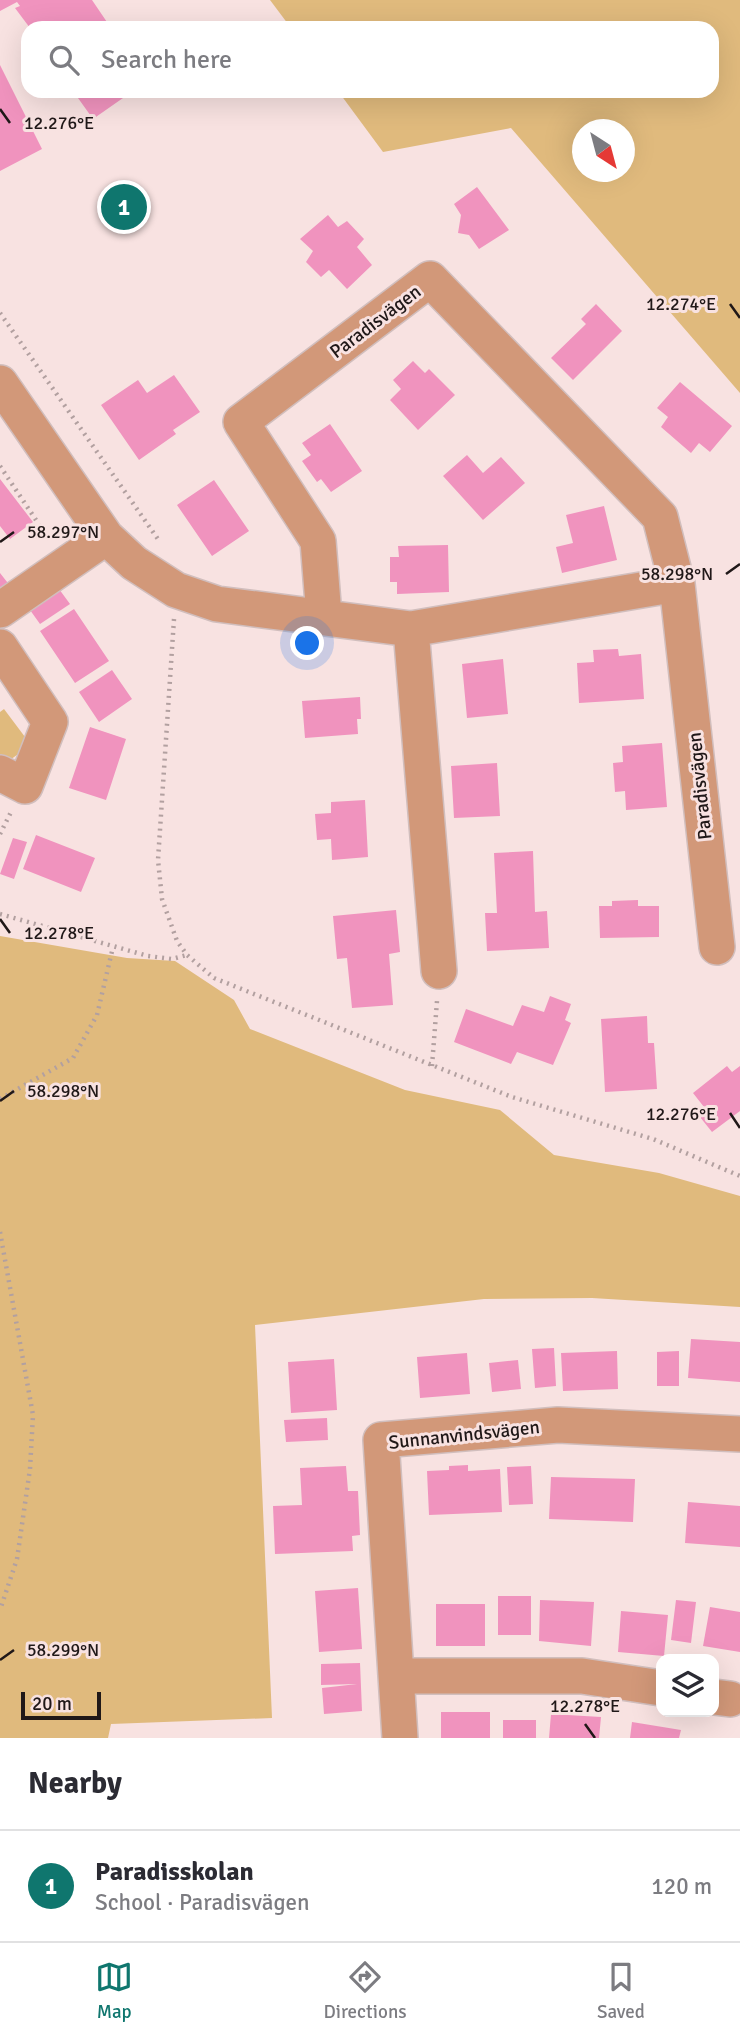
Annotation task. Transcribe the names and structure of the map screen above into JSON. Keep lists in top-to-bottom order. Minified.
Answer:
{"streets":{"street":["Paradisvägen","Sunnanvindsvägen"]},"scale_bar":"20 m","north":"bottom right","page":{"search":"Search here","pins":"1","scale":"20 m","heading":"Nearby","list":[{"mark":"1","name":"Paradisskolan","note":"School · Paradisvägen","value":"120 m"}],"nav":["Map","Directions","Saved"]},"coordinates":["12.276°E","12.274°E","58.297°N","58.298°N","12.278°E","58.299°N"]}
